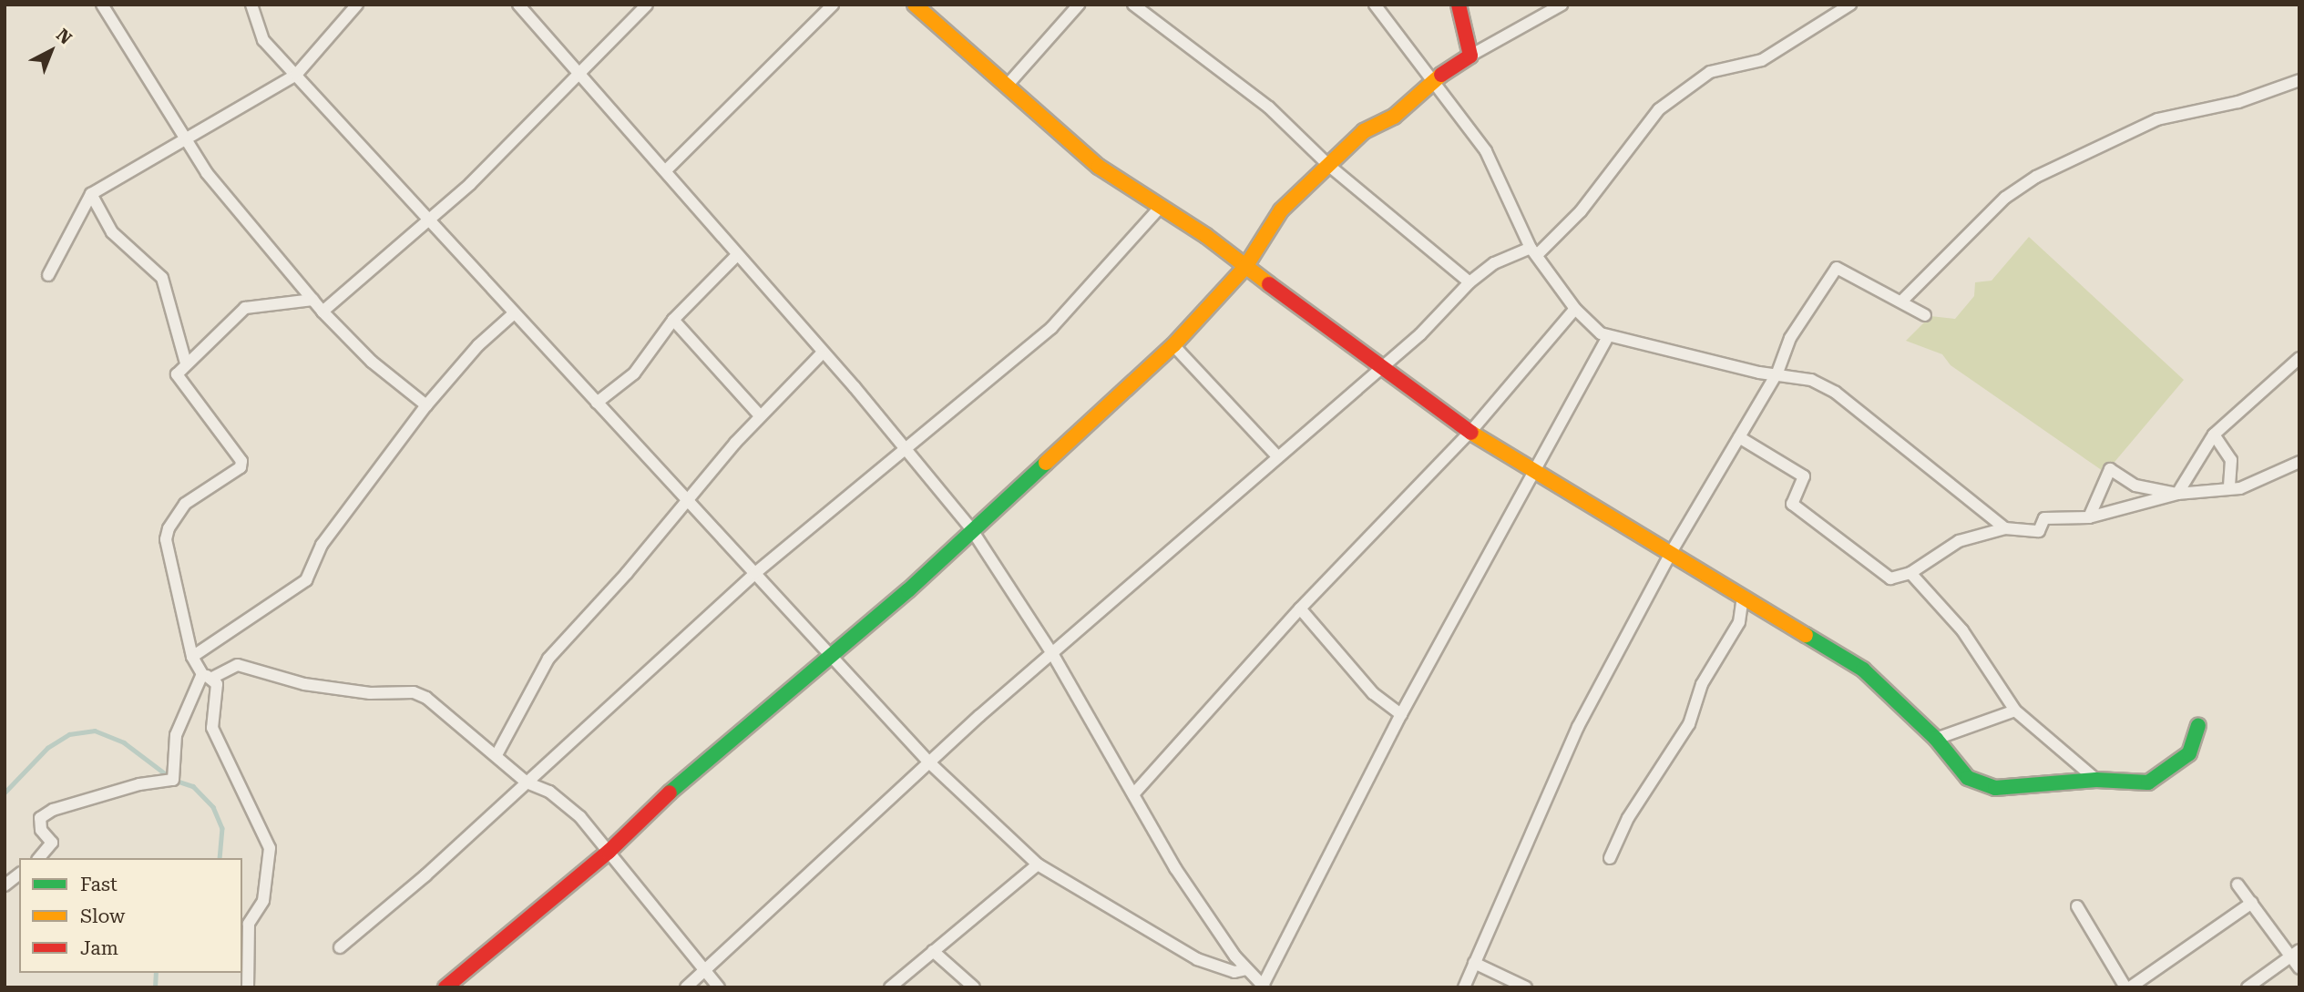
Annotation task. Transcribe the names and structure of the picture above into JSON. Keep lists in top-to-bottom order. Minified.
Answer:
{"legend":["Fast","Slow","Jam"],"north":"top right"}
